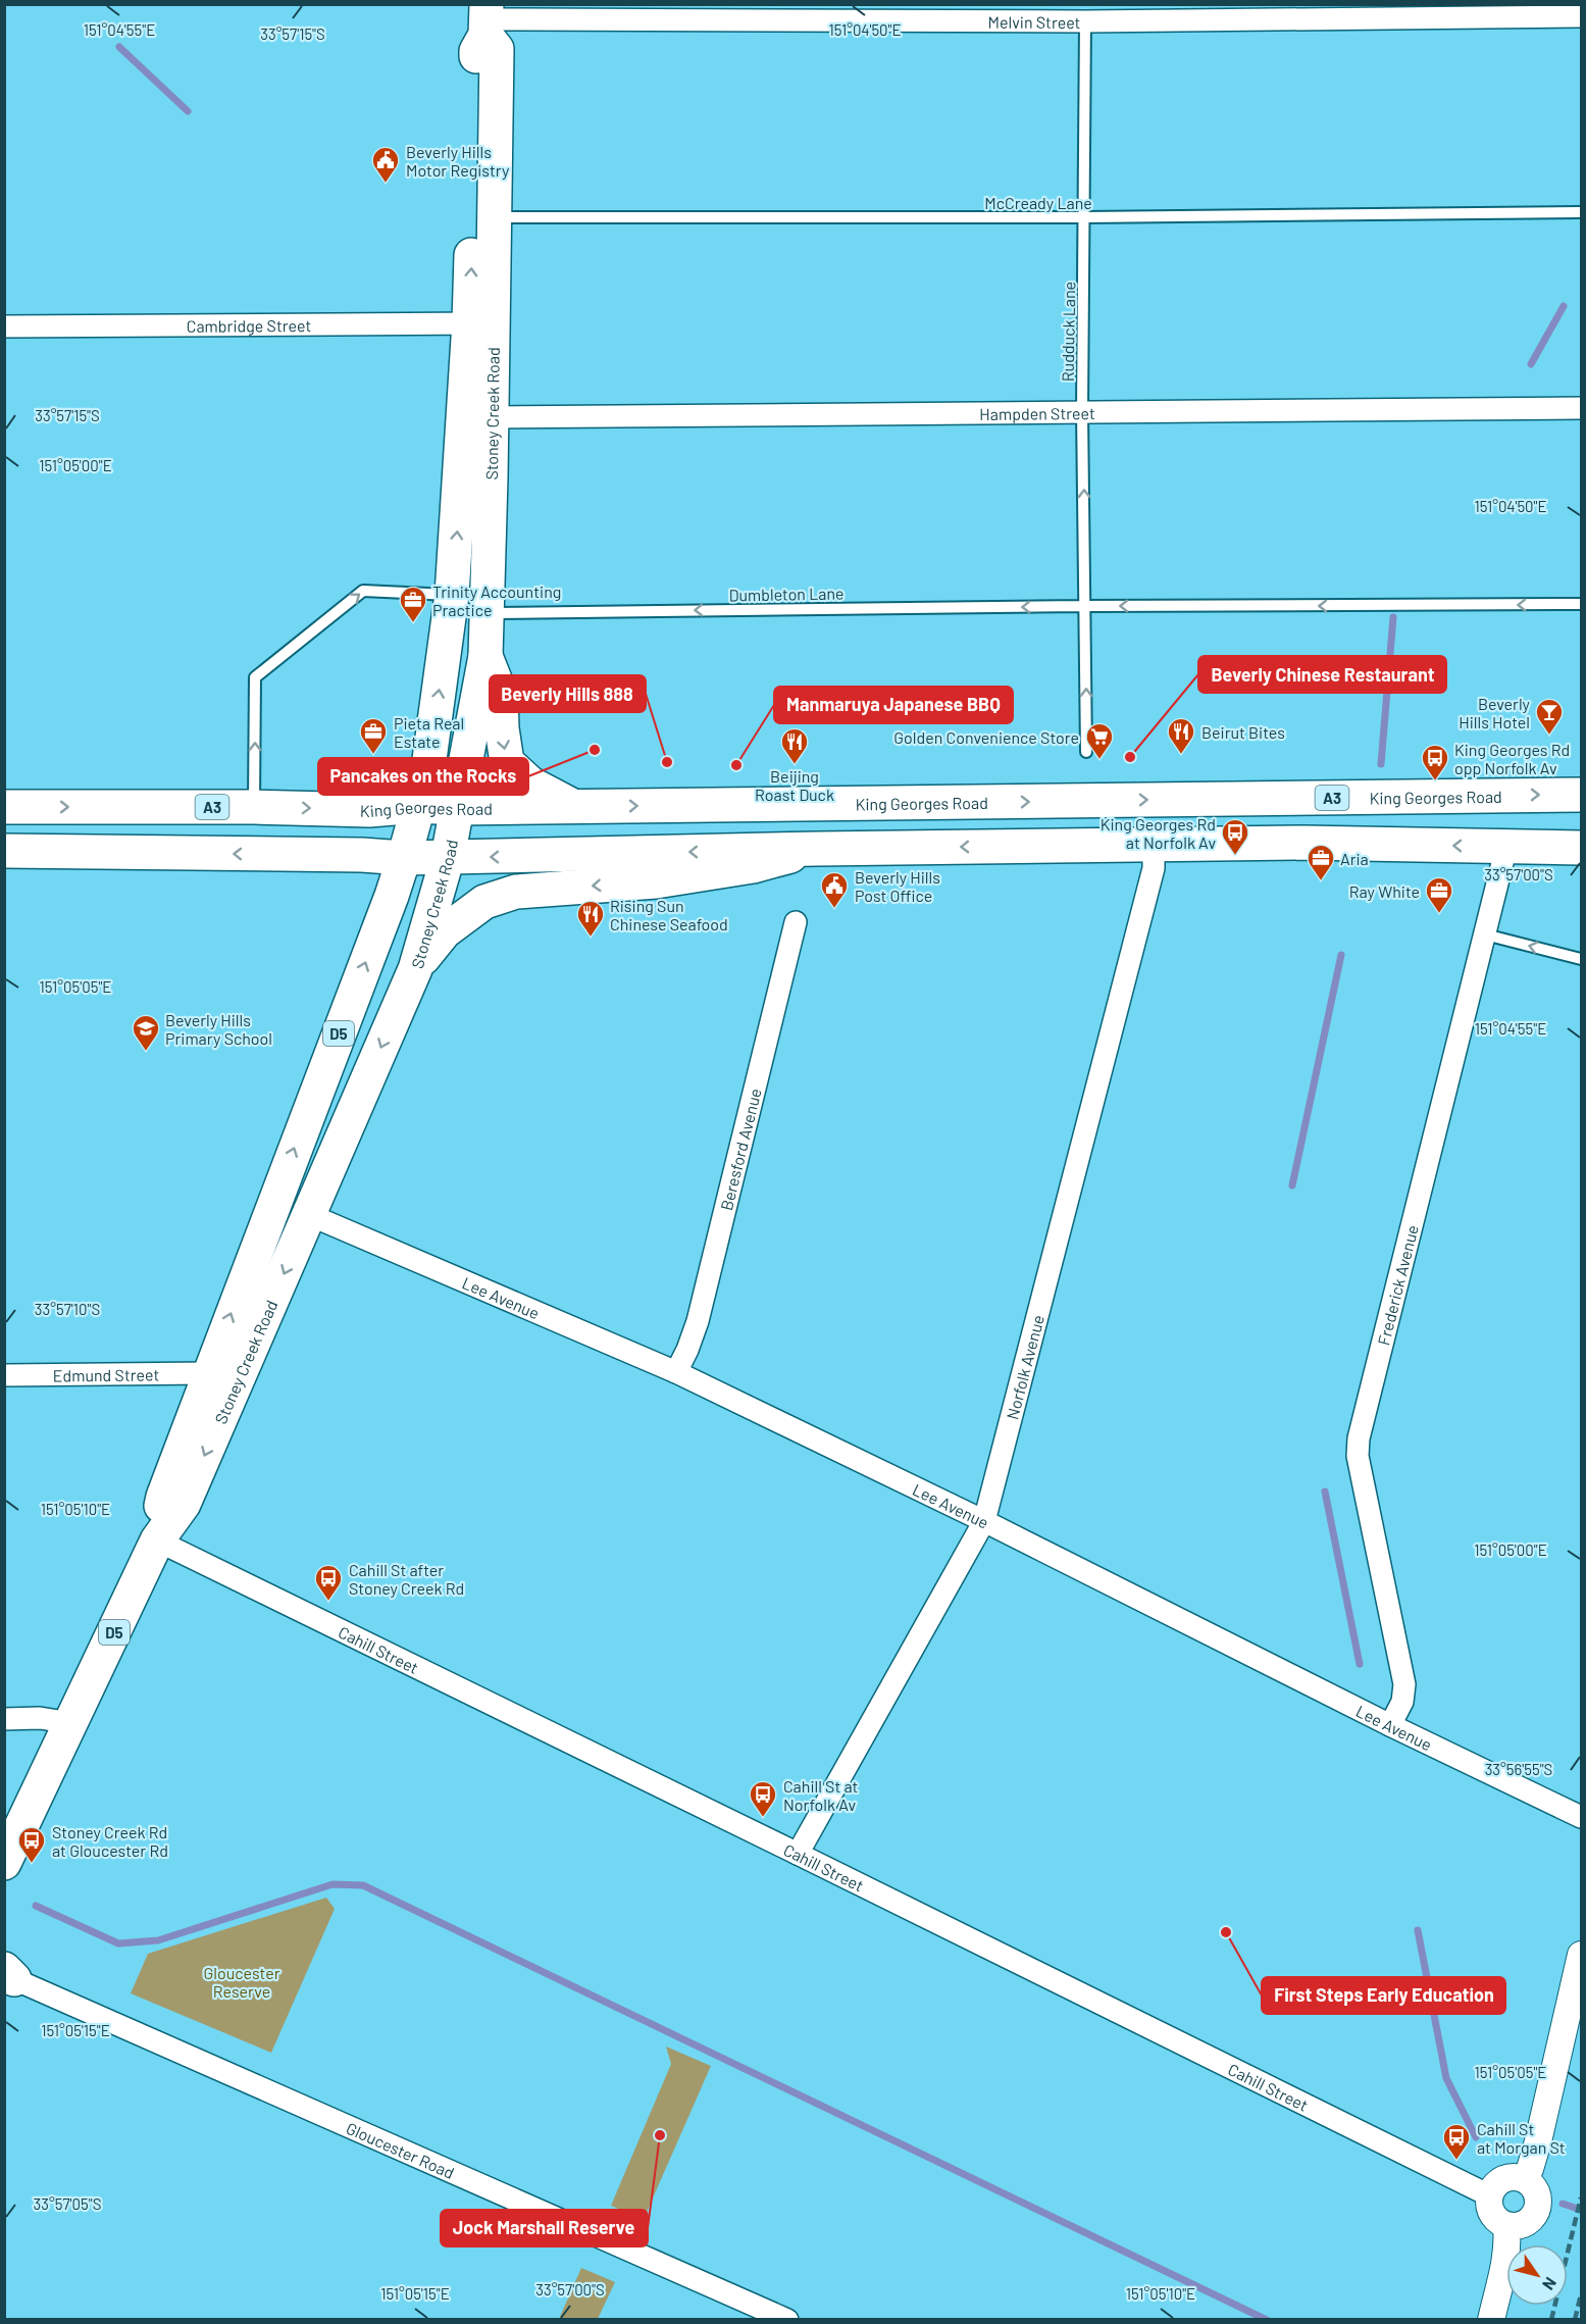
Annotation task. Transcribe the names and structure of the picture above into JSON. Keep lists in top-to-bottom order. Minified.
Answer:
{"streets":{"main road":["Stoney Creek Road","King Georges Road","A3","D5"],"street":["Melvin Street","Cambridge Street","Hampden Street","Beresford Avenue","Frederick Avenue","Lee Avenue","Norfolk Avenue","Edmund Street","Cahill Street","Gloucester Road"],"lane":["McCready Lane","Rudduck Lane","Dumbleton Lane"]},"crossings":[["Melvin Street","Rudduck Lane"],["Melvin Street","Stoney Creek Road"],["McCready Lane","Rudduck Lane"],["McCready Lane","Stoney Creek Road"],["Cambridge Street","Stoney Creek Road"],["Rudduck Lane","Hampden Street"],["Rudduck Lane","Dumbleton Lane"],["Hampden Street","Stoney Creek Road"],["Stoney Creek Road","Dumbleton Lane"],["Stoney Creek Road","King Georges Road"],["Stoney Creek Road","Lee Avenue"],["Stoney Creek Road","Edmund Street"],["Stoney Creek Road","Cahill Street"],["Beresford Avenue","Lee Avenue"],["Frederick Avenue","Lee Avenue"],["Lee Avenue","Norfolk Avenue"],["Norfolk Avenue","Cahill Street"]],"one_way":["Rudduck Lane","Dumbleton Lane"],"parks":["Gloucester Reserve"],"places":{"public building":["Beverly Hills Motor Registry","Beverly Hills Post Office"],"office":["Trinity Accounting Practice","Pieta Real Estate","Aria","Ray White"],"bar":["Beverly Hills Hotel"],"other":["Pancakes on the Rocks","Beverly Chinese Restaurant","Beverly Hills 888","Manmaruya Japanese BBQ","First Steps Early Education","Jock Marshall Reserve"],"restaurant":["Beirut Bites","Beijing Roast Duck","Rising Sun Chinese Seafood"],"supermarket":["Golden Convenience Store"],"bus stop":["King Georges Rd opp Norfolk Av","King Georges Rd at Norfolk Av","Cahill St after Stoney Creek Rd","Cahill St at Norfolk Av","Stoney Creek Rd at Gloucester Rd","Cahill St at Morgan St"],"school or university":["Beverly Hills Primary School"]},"north":"bottom right","coordinates":["151°04'55\"E","151°04'50\"E","33°57'15\"S","151°05'00\"E","33°57'00\"S","151°05'05\"E","33°57'10\"S","151°05'10\"E","33°56'55\"S","151°05'15\"E","33°57'05\"S"]}
